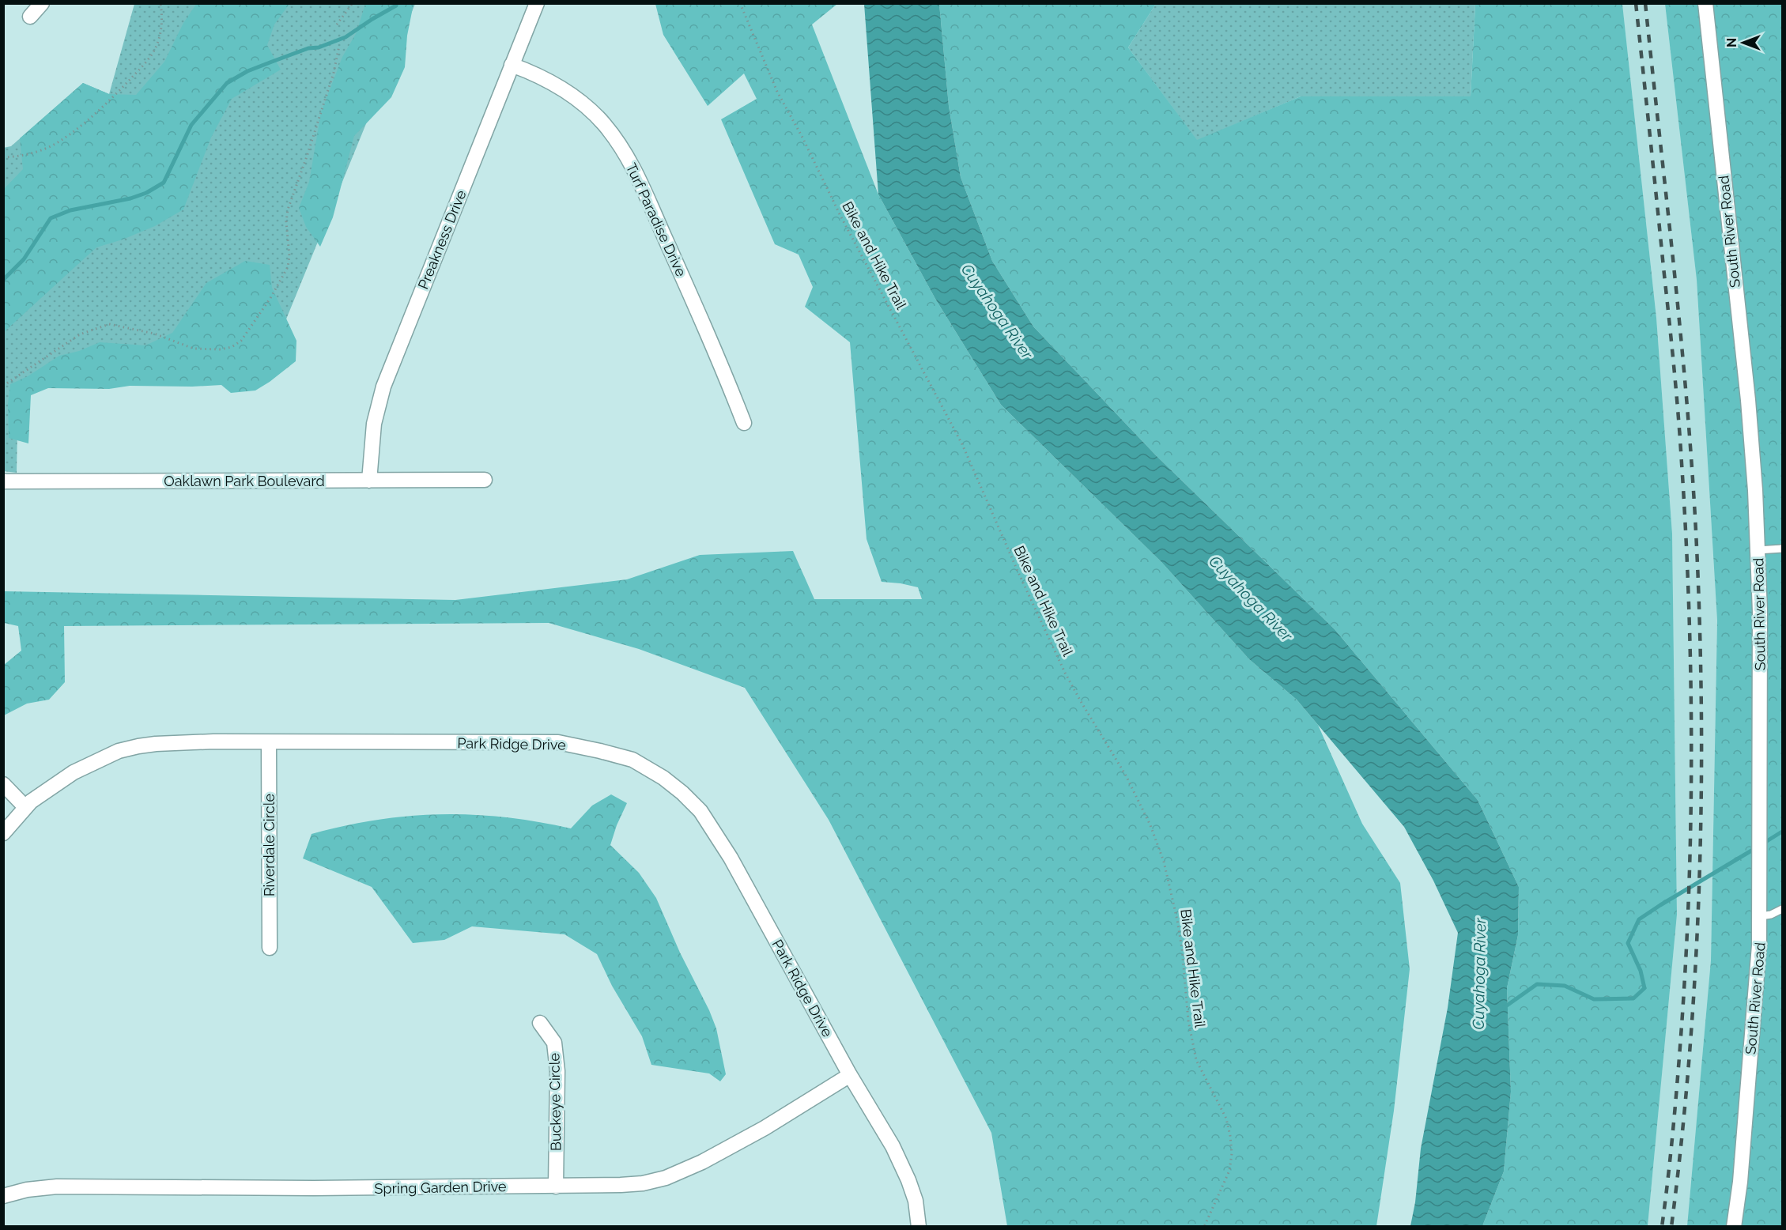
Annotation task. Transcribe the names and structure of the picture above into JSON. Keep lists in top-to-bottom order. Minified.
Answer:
{"streets":{"street":["Turf Paradise Drive","South River Road","Preakness Drive","Oaklawn Park Boulevard","Park Ridge Drive","Riverdale Circle","Buckeye Circle","Spring Garden Drive"],"path":["Bike and Hike Trail"]},"crossings":[["Turf Paradise Drive","Preakness Drive"],["Preakness Drive","Oaklawn Park Boulevard"],["Park Ridge Drive","Riverdale Circle"],["Park Ridge Drive","Spring Garden Drive"],["Buckeye Circle","Spring Garden Drive"]],"water":["Cuyahoga River"],"north":"left"}
